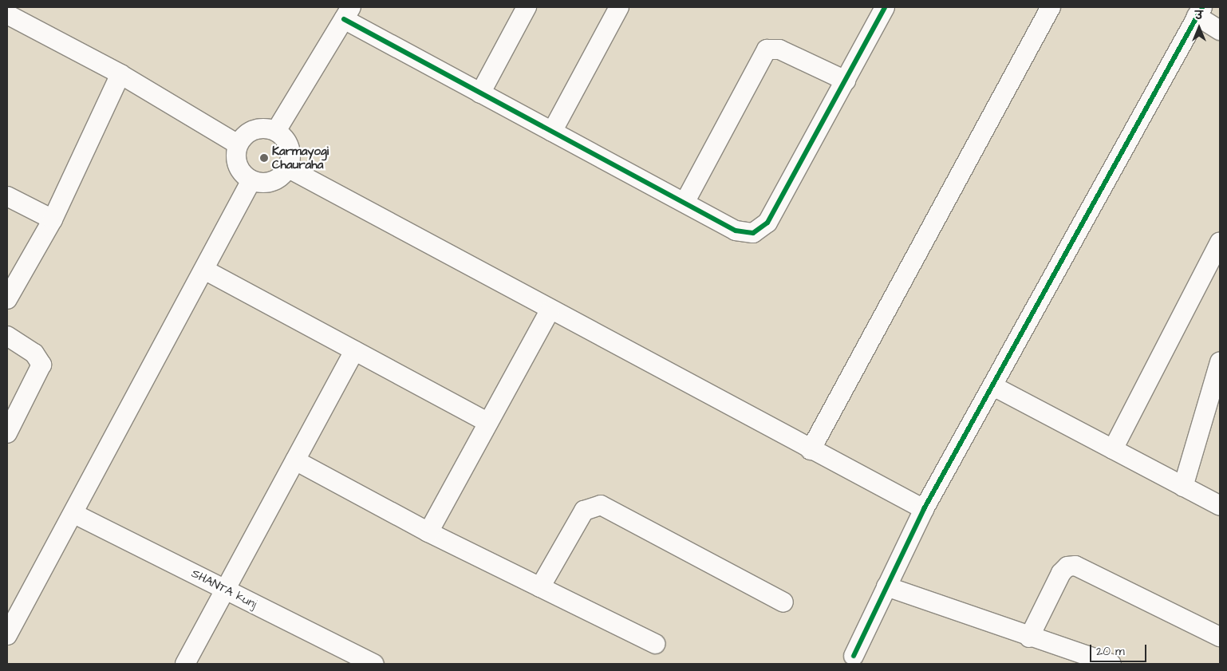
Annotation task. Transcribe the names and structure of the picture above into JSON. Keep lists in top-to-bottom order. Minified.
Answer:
{"streets":{"street":["SHANTA kunj"]},"places":["Karmayogi Chauraha"],"scale_bar":"20 m","north":"top"}
